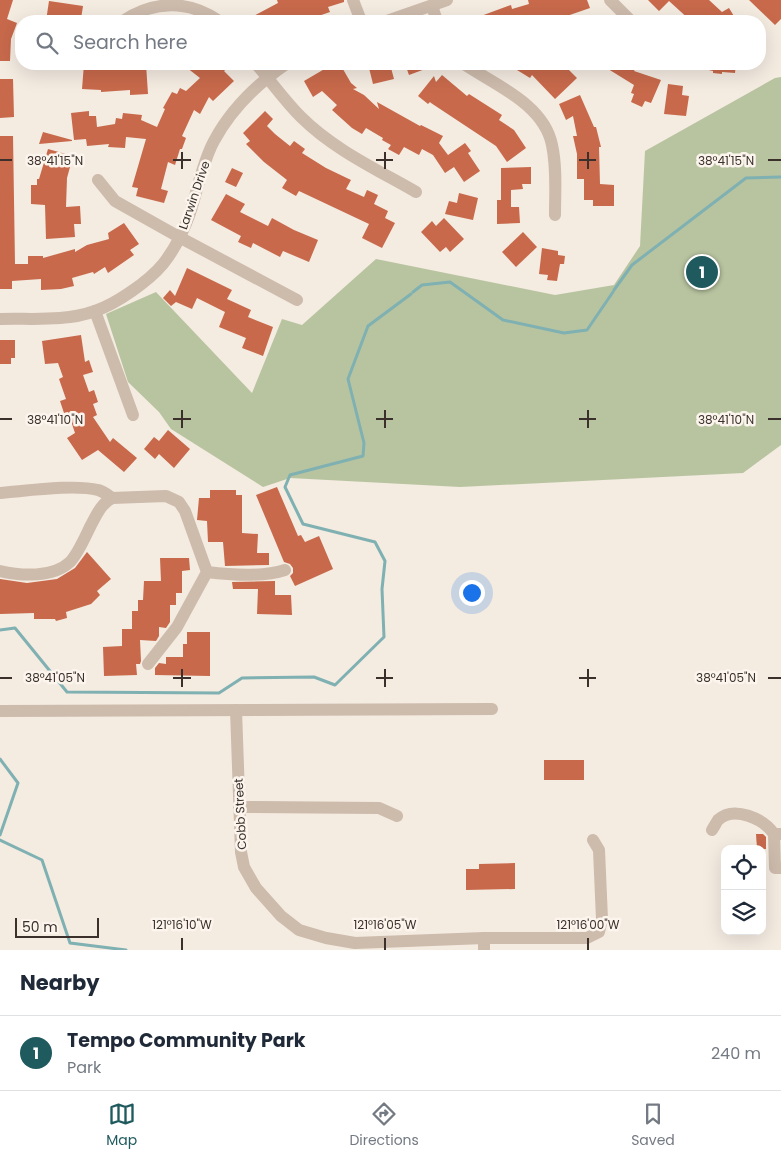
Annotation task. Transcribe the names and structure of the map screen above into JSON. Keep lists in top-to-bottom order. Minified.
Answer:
{"streets":{"street":["Larwin Drive","Cobb Street"]},"scale_bar":"50 m","page":{"search":"Search here","pins":"1","scale":"50 m","heading":"Nearby","list":[{"mark":"1","name":"Tempo Community Park","note":"Park","value":"240 m"}],"nav":["Map","Directions","Saved"]},"coordinates":["38°41'15\"N","38°41'10\"N","38°41'05\"N","121°16'10\"W","121°16'05\"W","121°16'00\"W"]}
